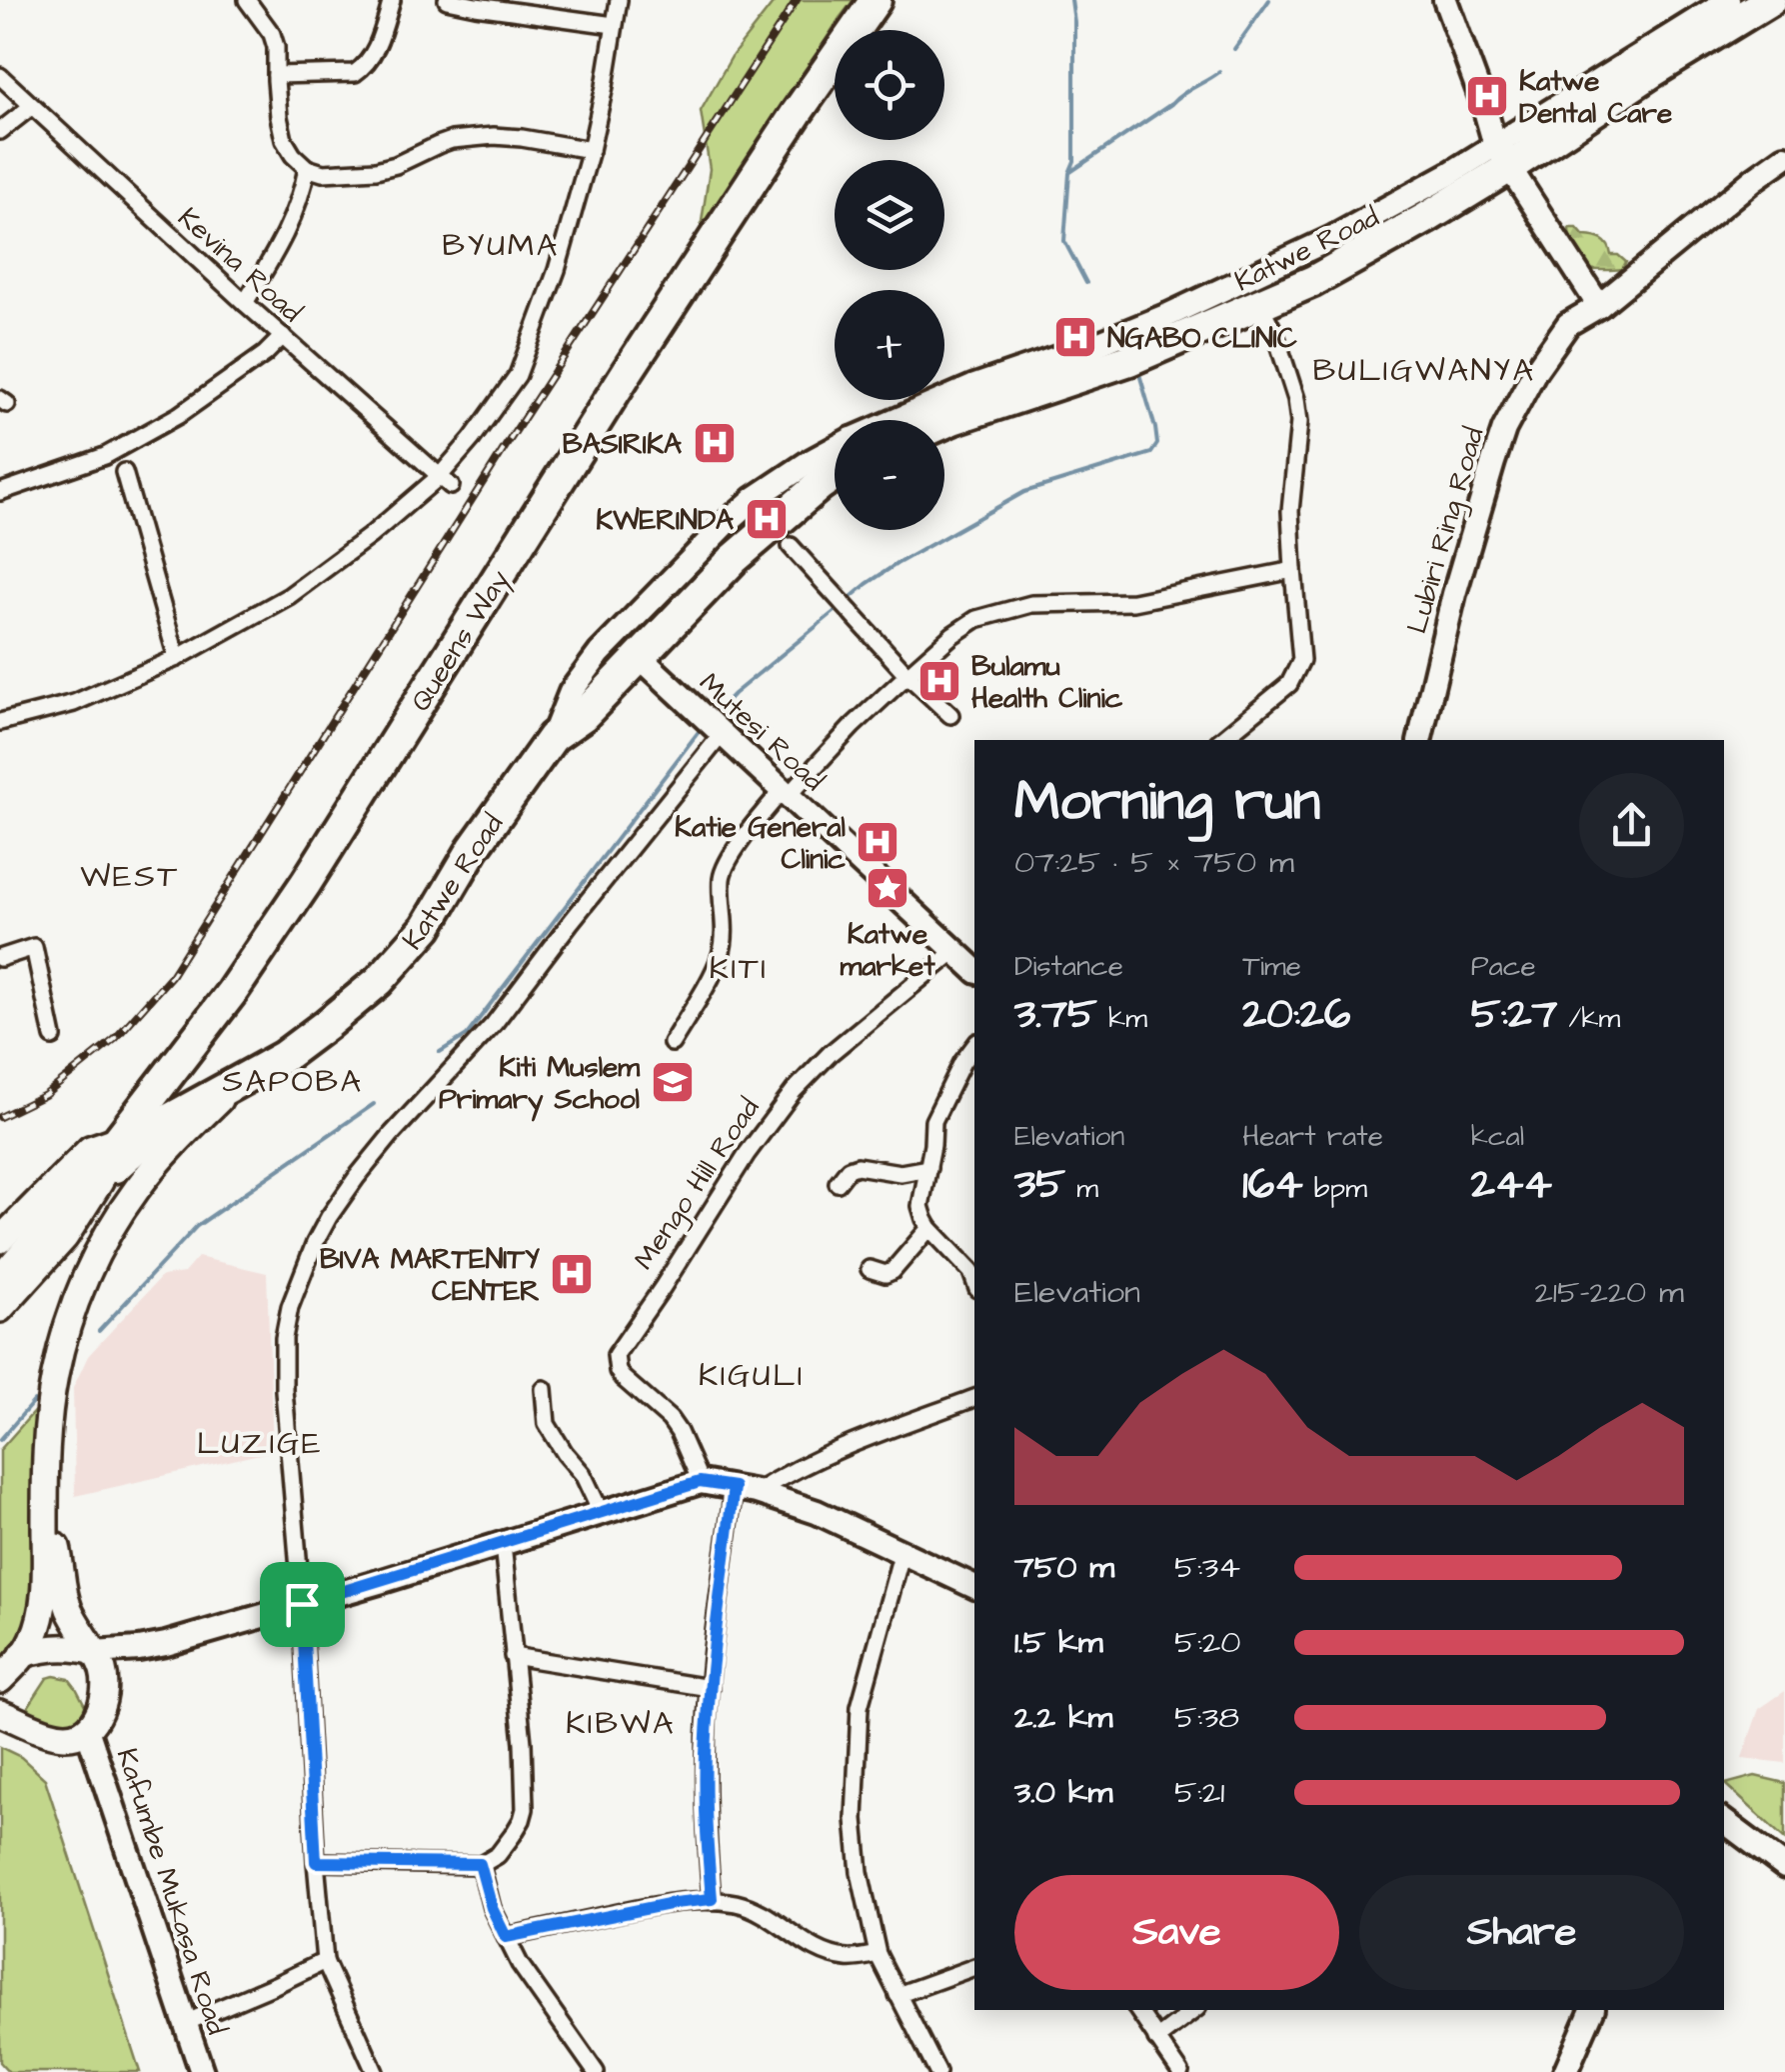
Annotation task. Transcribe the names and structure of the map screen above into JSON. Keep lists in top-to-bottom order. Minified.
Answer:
{"streets":{"highway":["Katwe Road","Queens Way"],"main road":["Lubiri Ring Road","Mutesi Road","Kafumbe Mukasa Road"],"street":["Kevina Road","Mengo Hill Road"]},"crossings":[["Katwe Road","Mutesi Road"],["Mutesi Road","Mengo Hill Road"]],"districts":["BYUMA","BULIGWANYA","WEST","KITI","SAPOBA","KIGULI","LUZIGE","KIBWA"],"places":{"hospital":["Katwe Dental Care","NGABO CLINIC","BASIRIKA","KWERINDA","Bulamu Health Clinic","Katie General Clinic","BIVA MARTENITY CENTER"],"place":["Katwe market"],"school or university":["Kiti Muslem Primary School"]},"page":{"map_buttons":["+","−"],"heading":["Morning run","07:25 · 5 × 750 m"],"stats":[["Distance","3.75 km"],["Time","20:26"],["Pace","5:27 /km"],["Elevation","35 m"],["Heart rate","164 bpm"],["kcal","244"]],"chart":["Elevation","215–220 m"],"list":[{"name":"750 m","note":"5:34"},{"name":"1.5 km","note":"5:20"},{"name":"2.2 km","note":"5:38"},{"name":"3.0 km","note":"5:21"}],"buttons":["Save","Share"]}}
